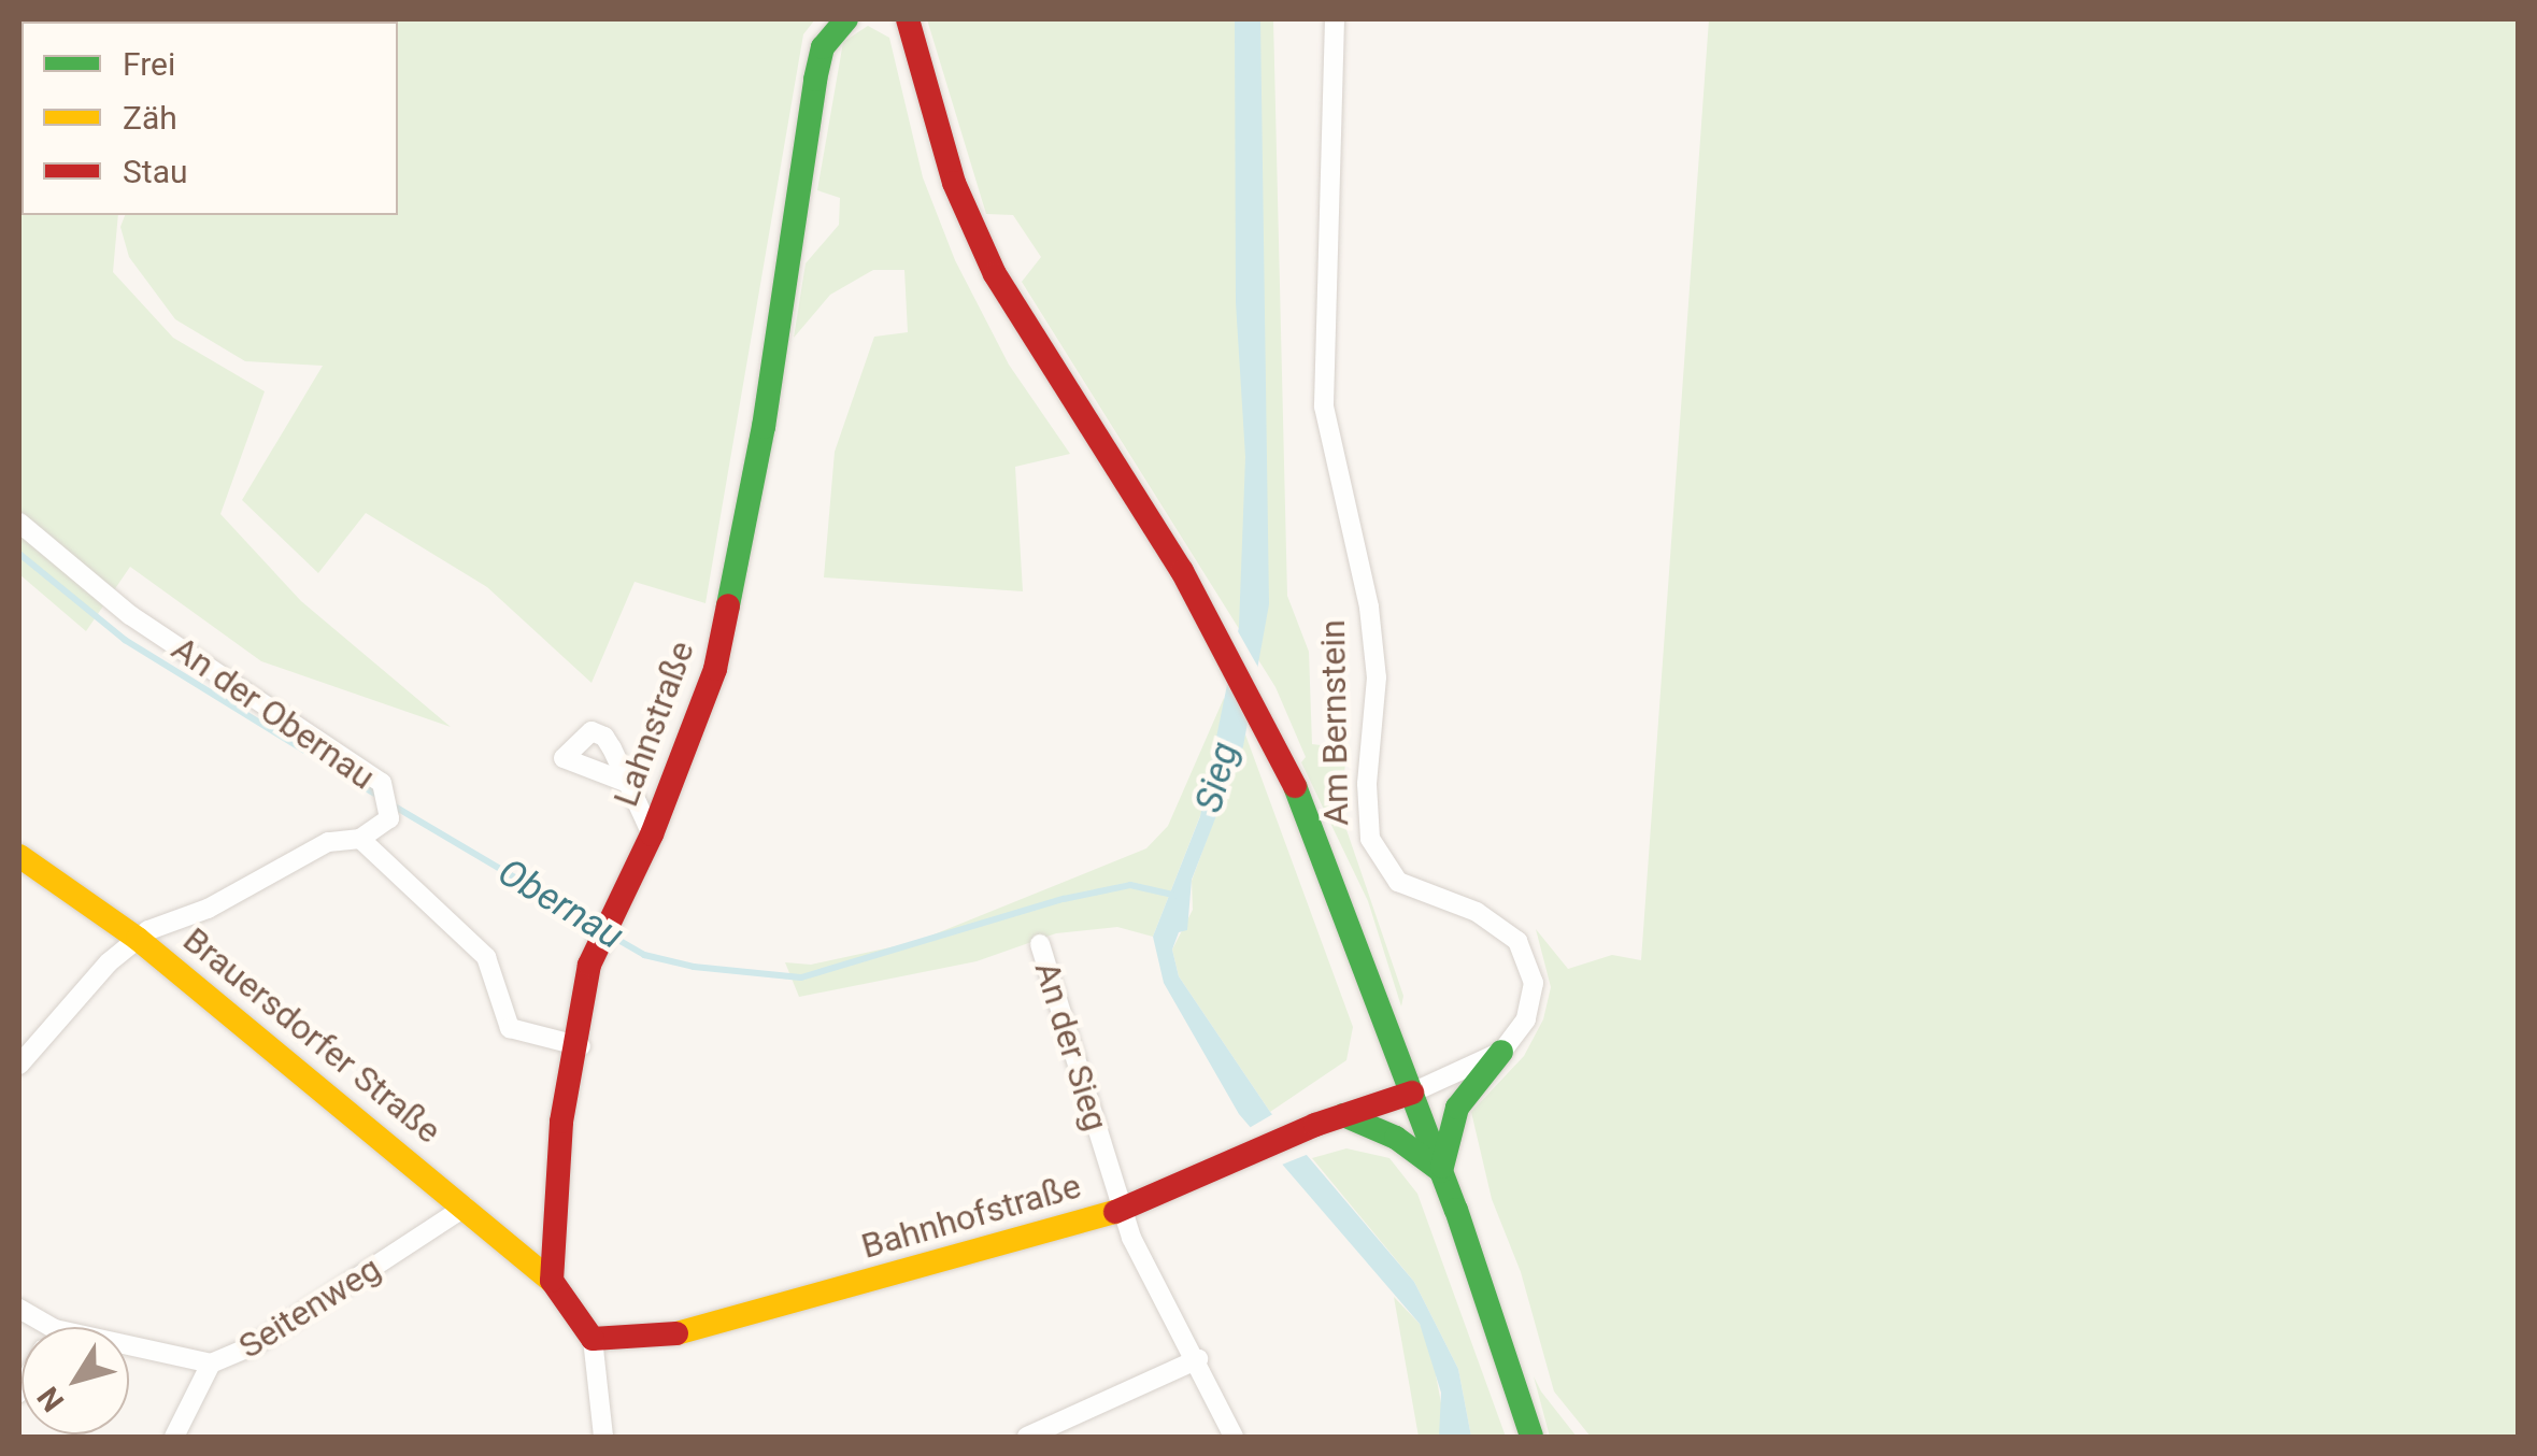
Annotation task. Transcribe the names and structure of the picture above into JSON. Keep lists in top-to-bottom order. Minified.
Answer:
{"streets":{"street":["An der Obernau","Am Bernstein","Lahnstraße","Brauersdorfer Straße","An der Sieg","Bahnhofstraße","Seitenweg"]},"crossings":[["An der Obernau","Brauersdorfer Straße"],["Lahnstraße","Brauersdorfer Straße"],["Brauersdorfer Straße","Seitenweg"],["An der Sieg","Bahnhofstraße"]],"water":["Sieg","Obernau"],"legend":["Frei","Zäh","Stau"],"north":"bottom left"}
